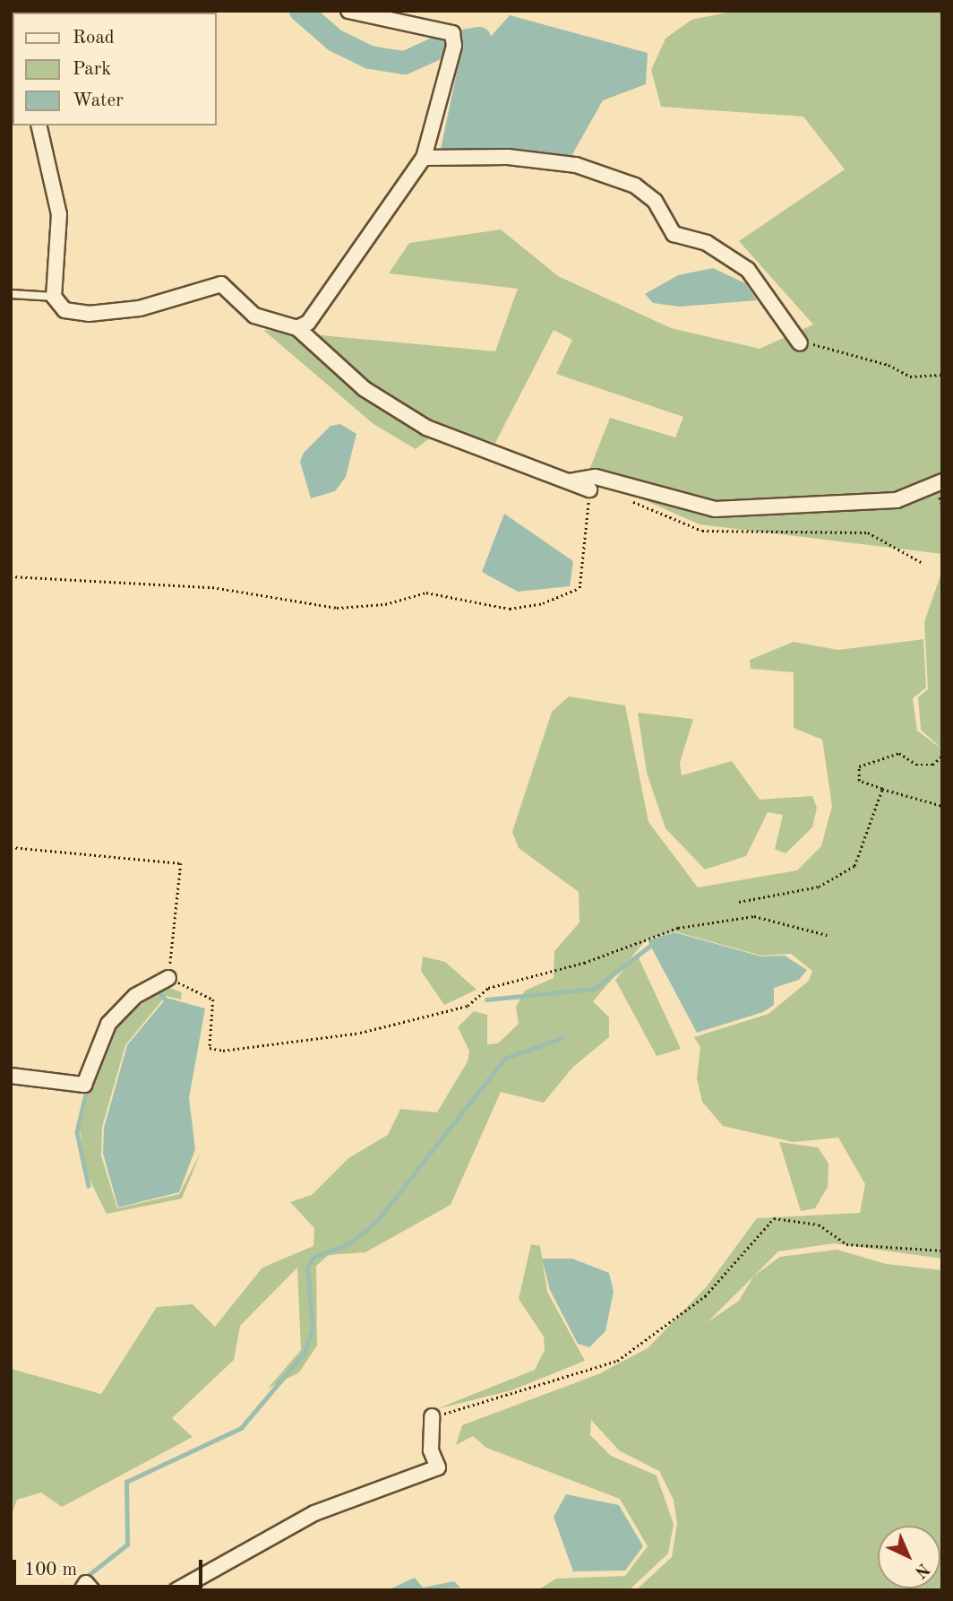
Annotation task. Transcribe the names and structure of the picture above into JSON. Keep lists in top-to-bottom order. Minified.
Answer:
{"legend":["Road","Park","Water"],"scale_bar":"100 m","north":"bottom right"}
